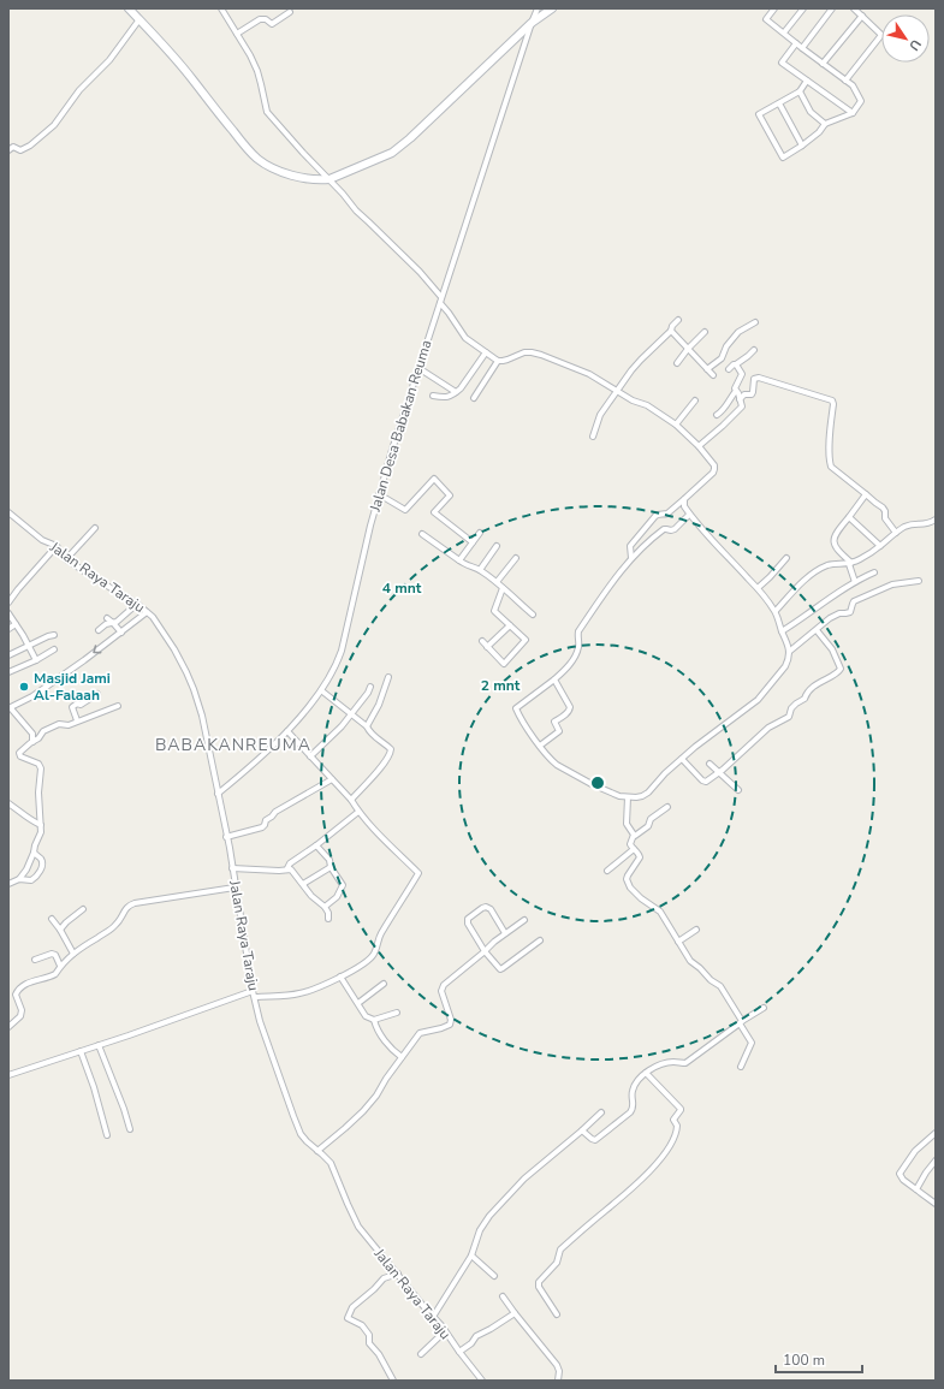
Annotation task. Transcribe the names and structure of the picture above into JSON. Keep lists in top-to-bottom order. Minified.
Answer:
{"streets":{"street":["Jalan Desa Babakan Reuma","Jalan Raya Taraju"]},"crossings":[["Jalan Desa Babakan Reuma","Jalan Raya Taraju"]],"districts":["BABAKANREUMA"],"places":["Masjid Jami Al-Falaah"],"scale_bar":"100 m","north":"bottom right","rings":["4 mnt","2 mnt"]}
